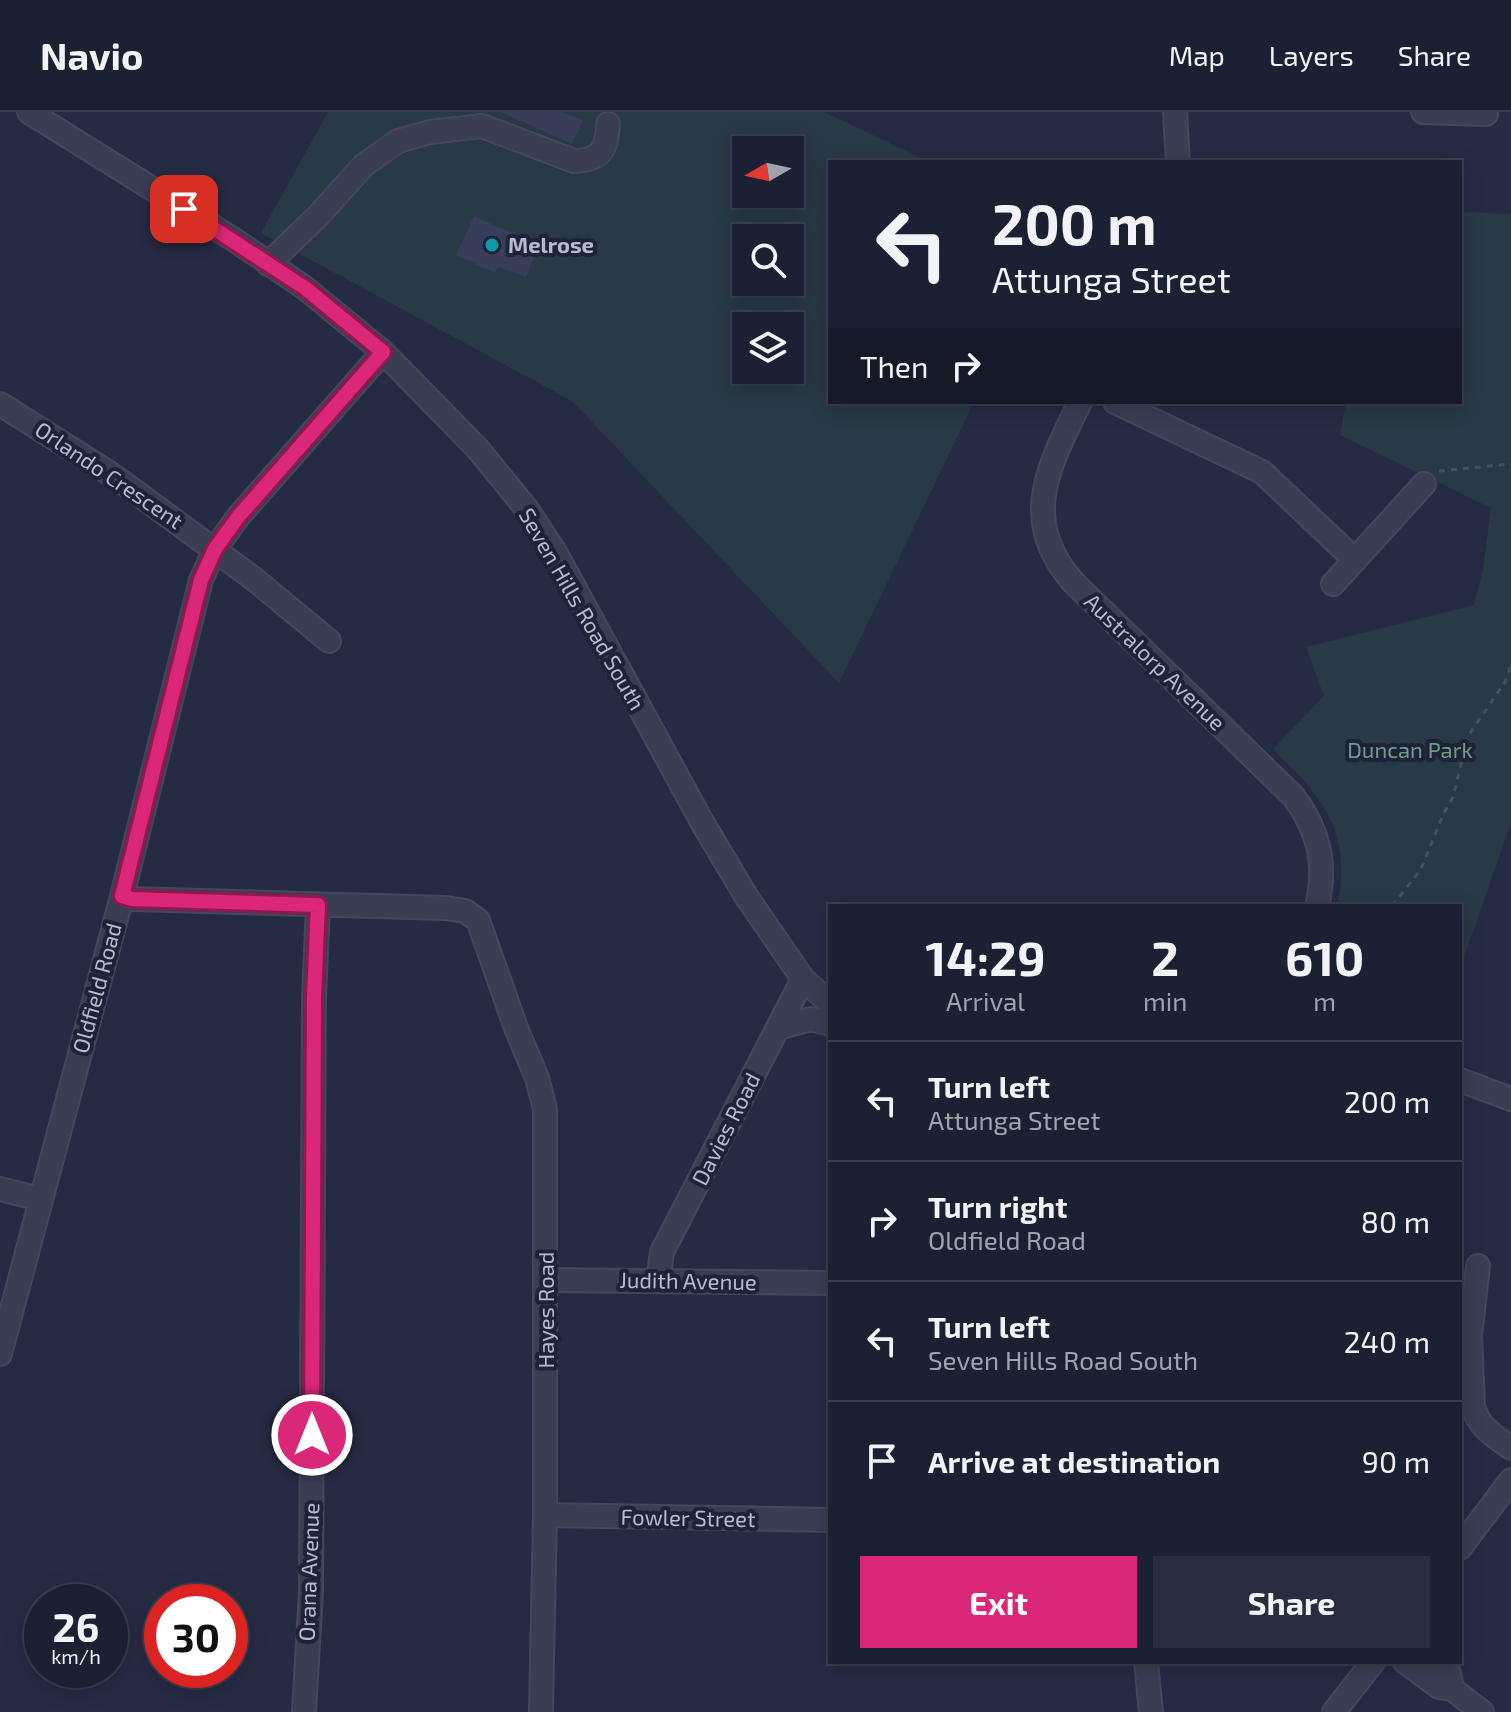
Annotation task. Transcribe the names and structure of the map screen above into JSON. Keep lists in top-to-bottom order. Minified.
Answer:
{"streets":{"street":["Orlando Crescent","Seven Hills Road South","Australorp Avenue","Oldfield Road","Davies Road","Judith Avenue","Hayes Road","Fowler Street","Orana Avenue"]},"crossings":[["Orlando Crescent","Oldfield Road"],["Seven Hills Road South","Oldfield Road"],["Seven Hills Road South","Davies Road"],["Davies Road","Judith Avenue"],["Judith Avenue","Hayes Road"],["Hayes Road","Fowler Street"],["Hayes Road","Orana Avenue"]],"parks":["Duncan Park"],"places":["Melrose"],"north":"left","page":{"header":"Navio","nav":["Map","Layers","Share"],"turn":["200 m","Attunga Street"],"then":"Then","eta":["14:29","Arrival","2","min","610","m"],"list":[{"name":"Turn left","note":"Attunga Street","value":"200 m"},{"name":"Turn right","note":"Oldfield Road","value":"80 m"},{"name":"Turn left","note":"Seven Hills Road South","value":"240 m"},{"name":"Arrive at destination","value":"90 m"}],"buttons":["Exit","Share"],"speed":"26 km/h","limit":"30"}}
